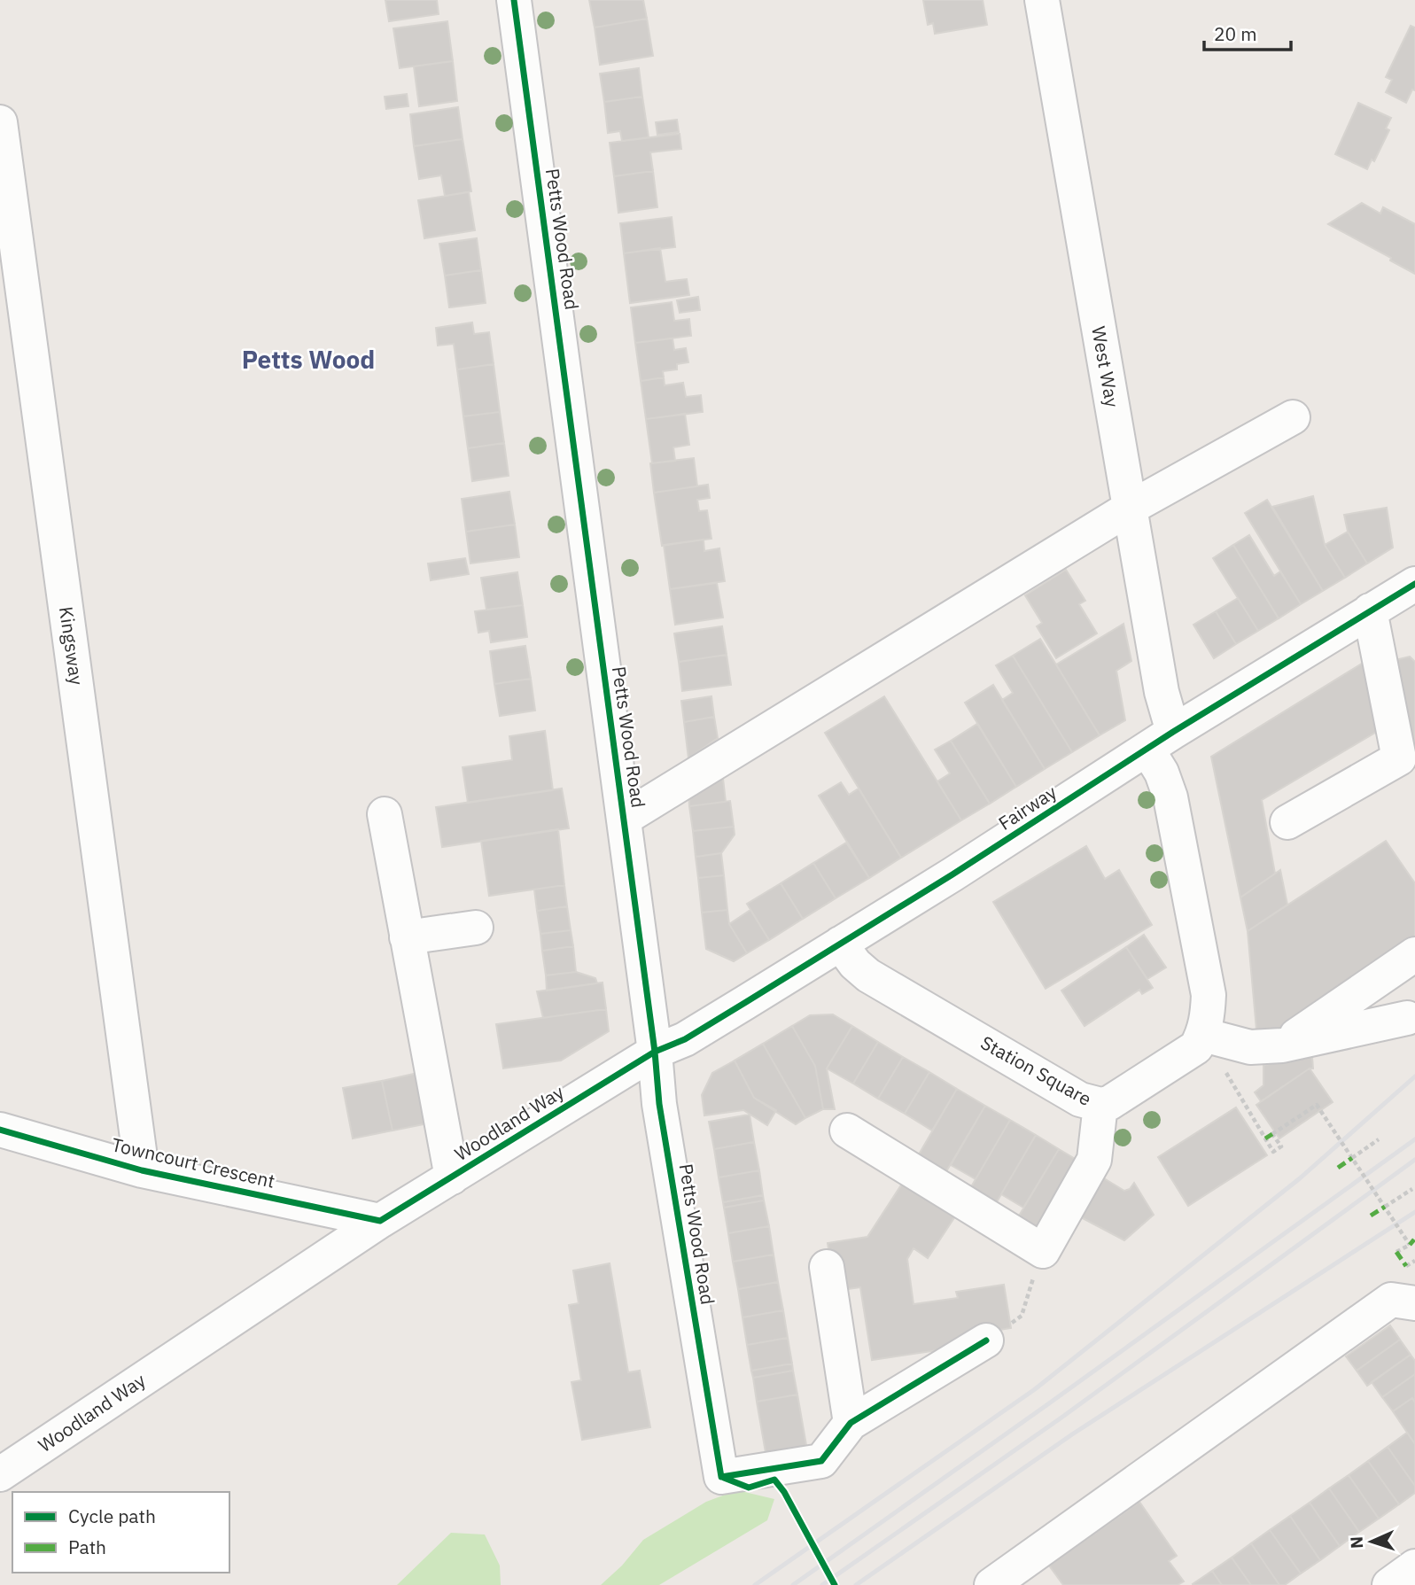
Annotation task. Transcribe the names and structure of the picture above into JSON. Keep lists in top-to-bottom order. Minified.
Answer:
{"streets":{"street":["Petts Wood Road","West Way","Kingsway","Fairway","Station Square","Woodland Way","Towncourt Crescent"]},"crossings":[["Petts Wood Road","Fairway"],["Petts Wood Road","Woodland Way"],["West Way","Fairway"],["Kingsway","Towncourt Crescent"],["Fairway","Station Square"],["Fairway","Woodland Way"],["Woodland Way","Towncourt Crescent"]],"districts":["Petts Wood"],"legend":["Cycle path","Path"],"scale_bar":"20 m","north":"left"}
